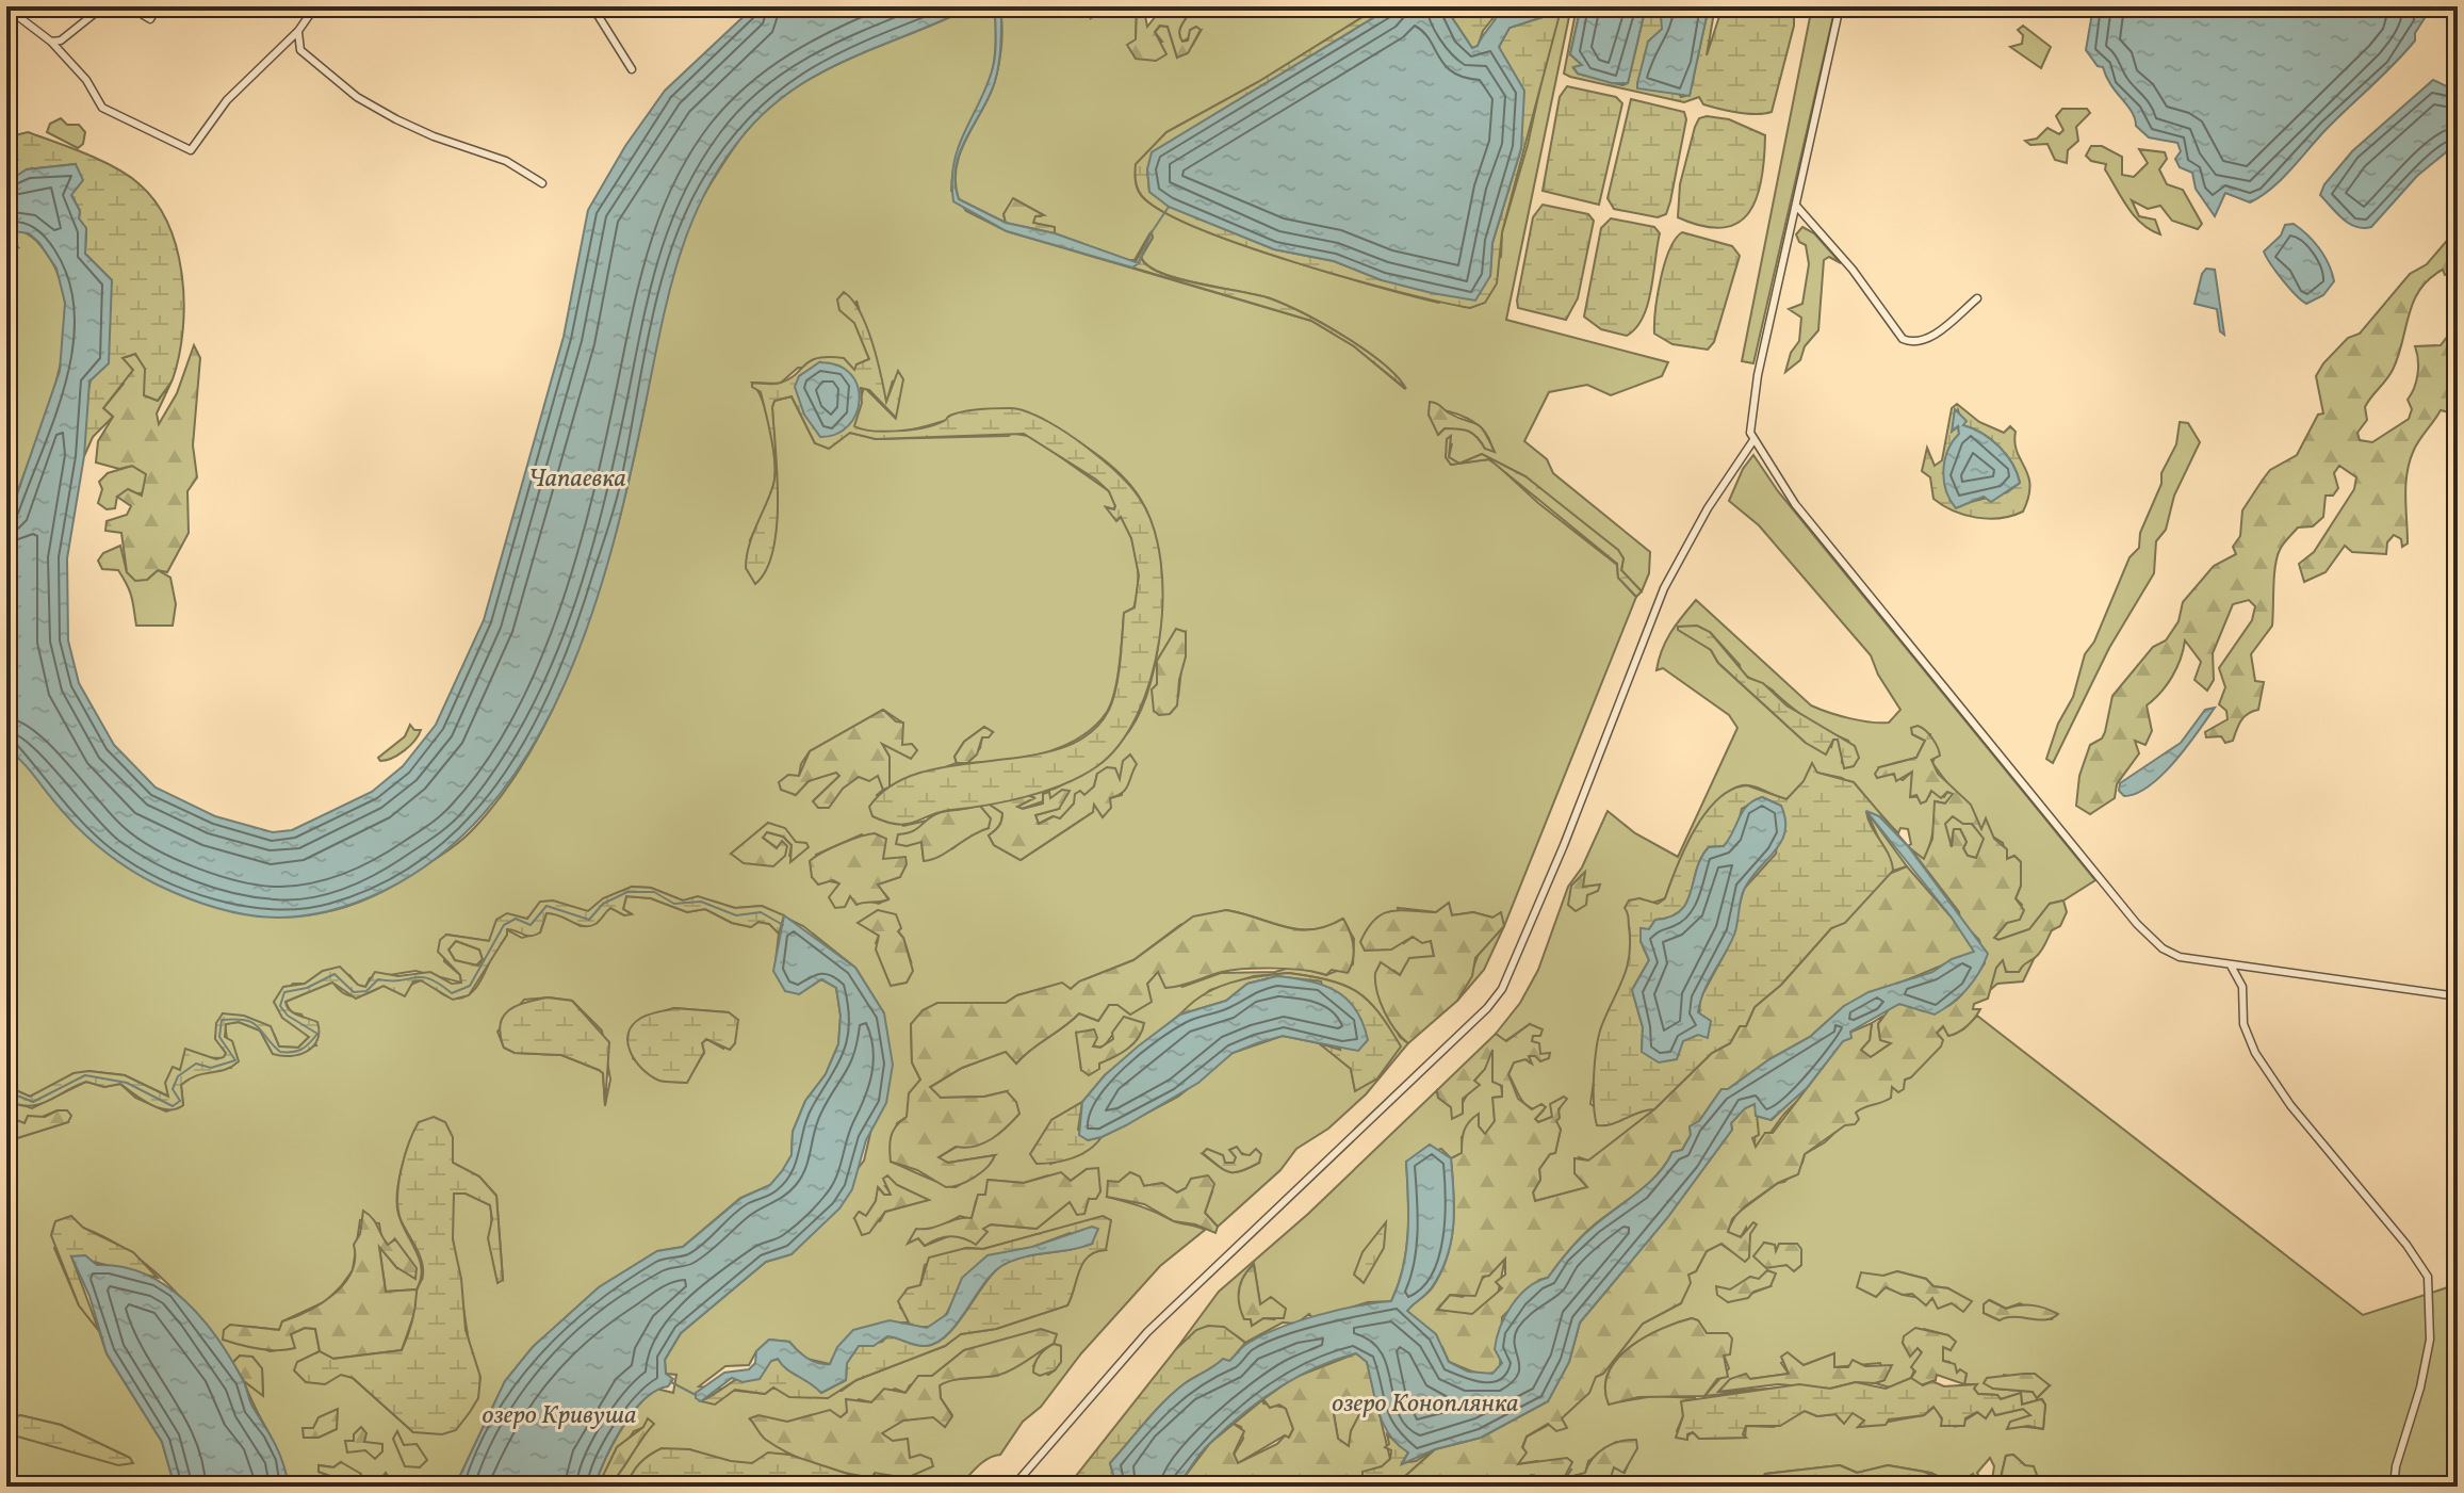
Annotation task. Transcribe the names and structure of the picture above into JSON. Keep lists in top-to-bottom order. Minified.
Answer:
{"water":["Чапаевка","озеро Коноплянка","озеро Кривуша"]}
